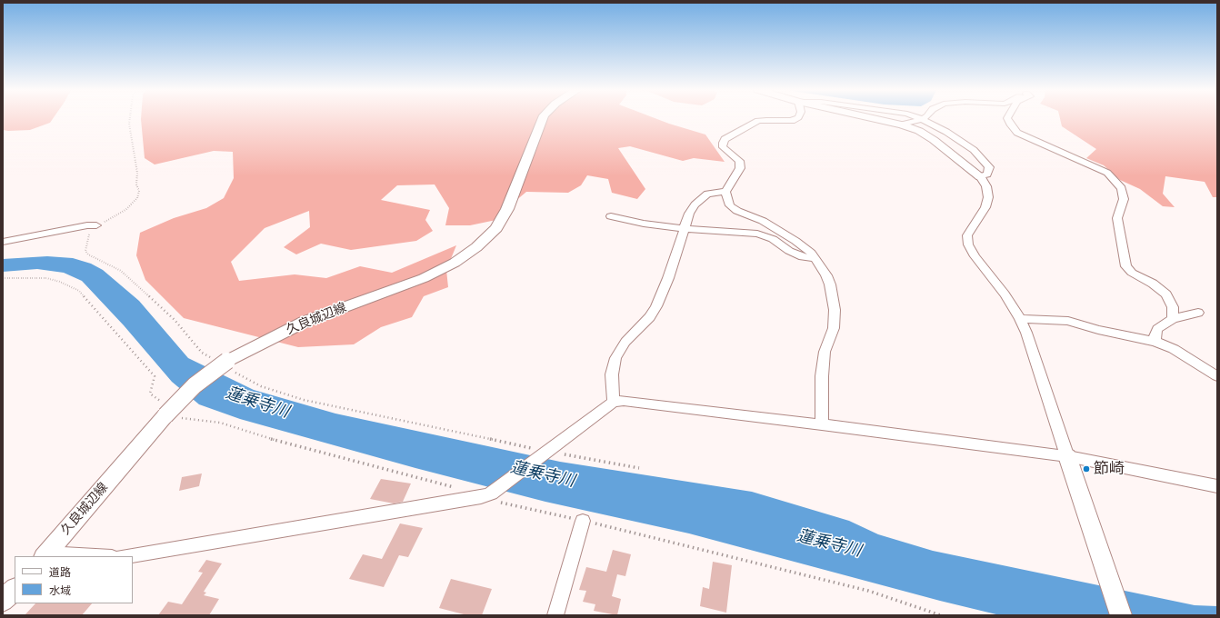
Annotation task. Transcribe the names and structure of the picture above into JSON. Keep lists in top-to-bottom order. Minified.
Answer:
{"streets":{"main road":["久良城辺線"]},"water":["蓮乗寺川"],"places":["節崎"],"legend":["道路","水域"]}
